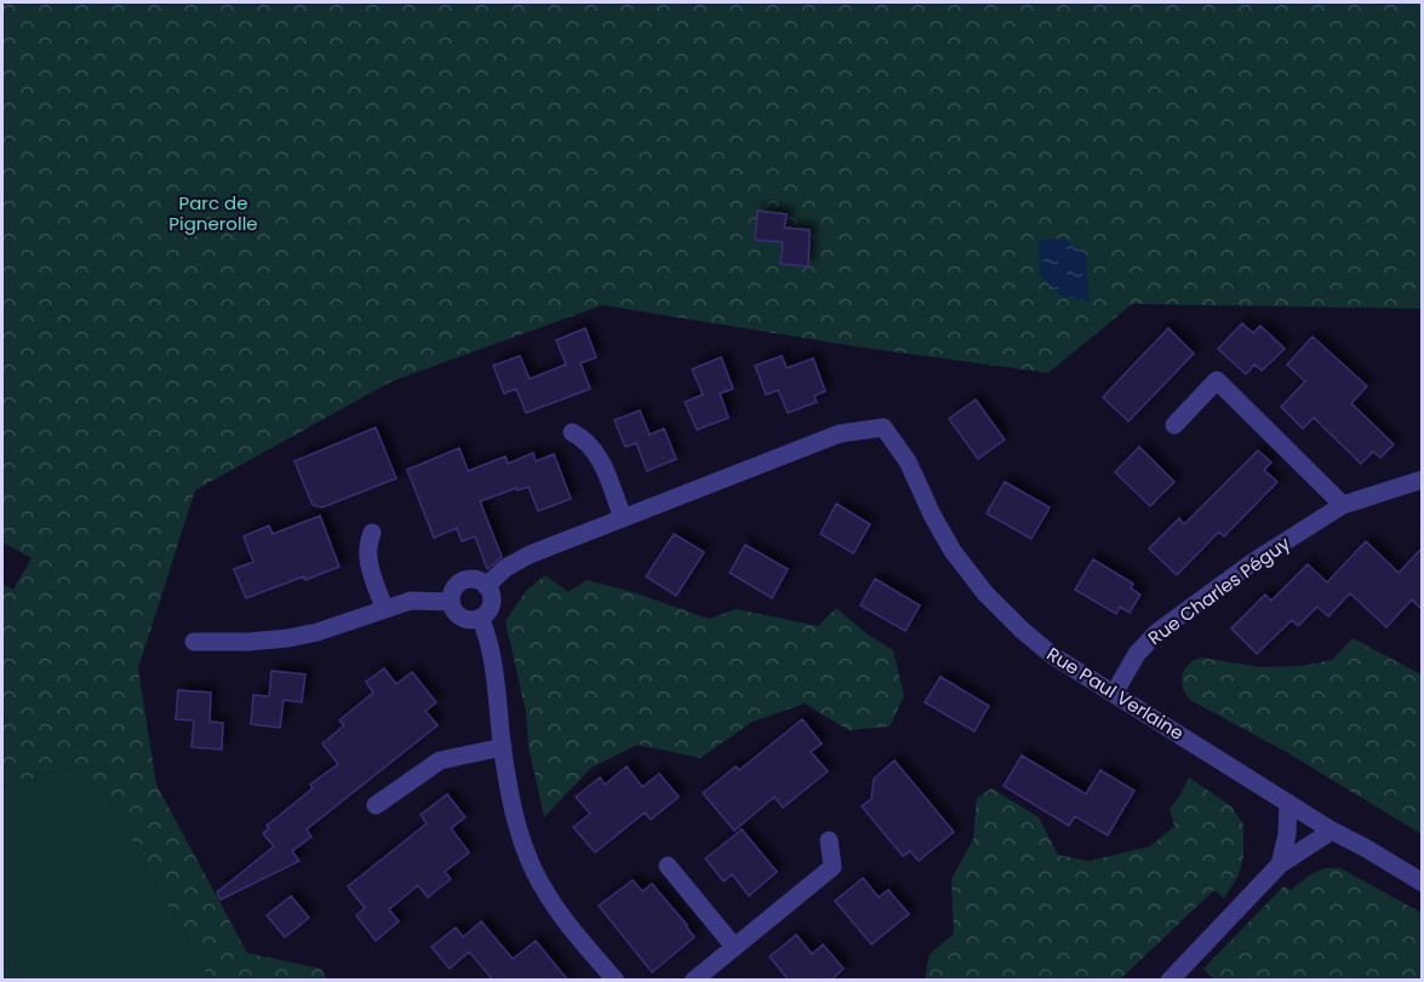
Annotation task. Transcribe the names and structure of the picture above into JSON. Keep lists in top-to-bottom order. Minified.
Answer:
{"streets":{"street":["Rue Charles Péguy","Rue Paul Verlaine"]},"crossings":[["Rue Charles Péguy","Rue Paul Verlaine"]],"parks":["Parc de Pignerolle"]}
